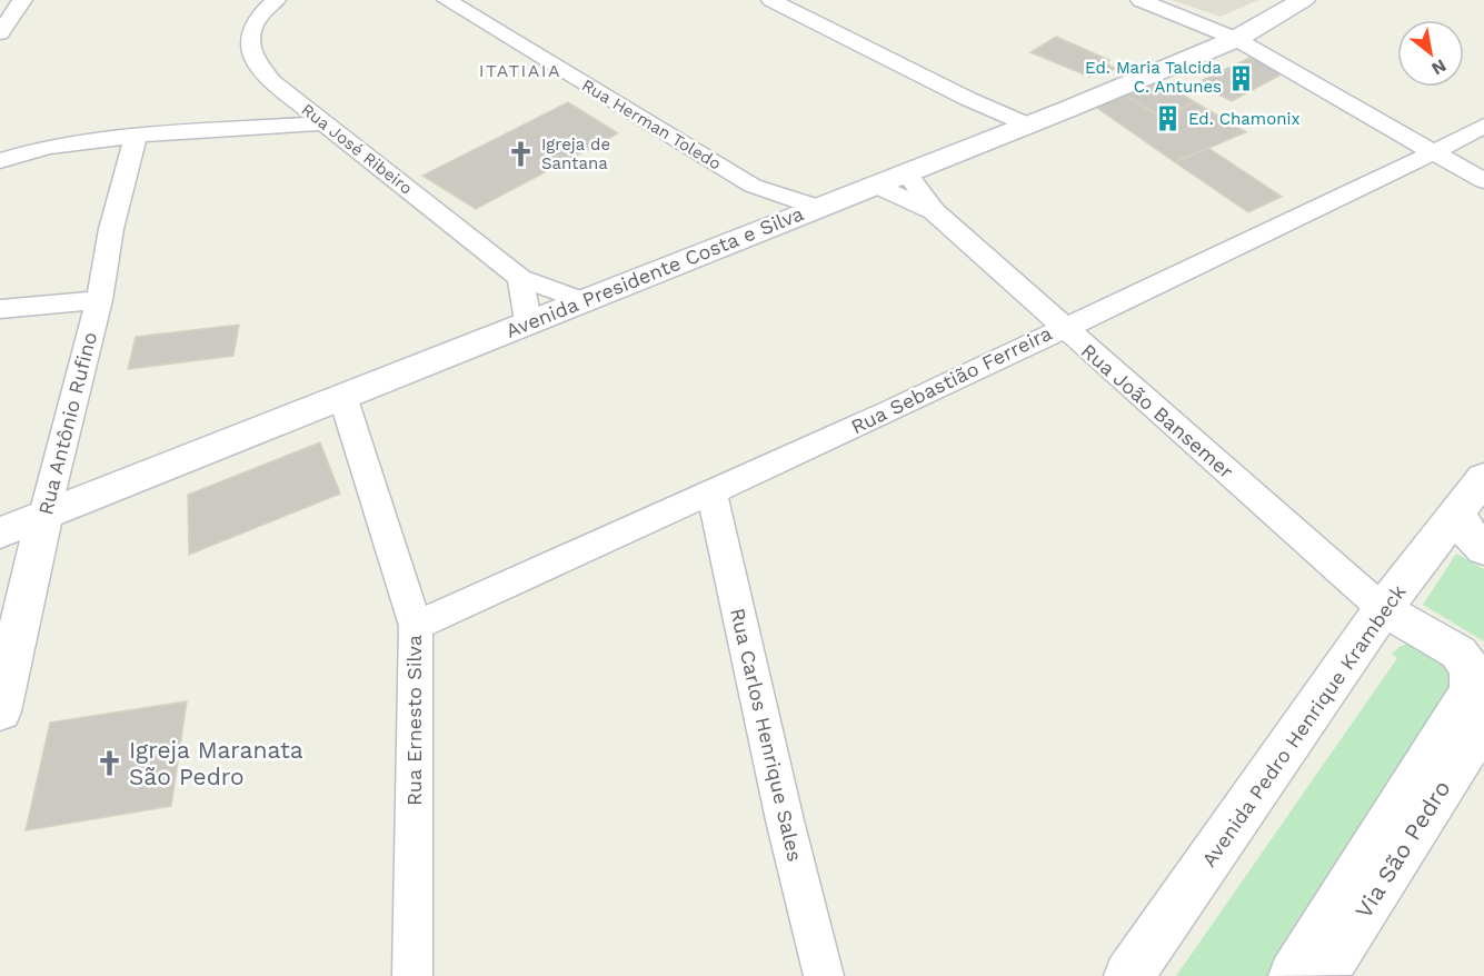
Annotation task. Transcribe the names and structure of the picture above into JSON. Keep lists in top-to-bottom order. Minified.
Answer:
{"streets":{"main road":["Avenida Presidente Costa e Silva","Rua Antônio Rufino","Avenida Pedro Henrique Krambeck","Via São Pedro"],"street":["Rua Herman Toledo","Rua José Ribeiro","Rua Sebastião Ferreira","Rua João Bansemer","Rua Ernesto Silva","Rua Carlos Henrique Sales"]},"crossings":[["Rua Herman Toledo","Avenida Presidente Costa e Silva"],["Rua José Ribeiro","Avenida Presidente Costa e Silva"],["Avenida Presidente Costa e Silva","Rua João Bansemer"],["Avenida Presidente Costa e Silva","Rua Antônio Rufino"],["Avenida Presidente Costa e Silva","Rua Ernesto Silva"],["Rua Sebastião Ferreira","Rua João Bansemer"],["Rua Sebastião Ferreira","Rua Ernesto Silva"],["Rua Sebastião Ferreira","Rua Carlos Henrique Sales"],["Rua João Bansemer","Avenida Pedro Henrique Krambeck"]],"districts":["ITATIAIA"],"places":{"building":["Ed. Maria Talcida C. Antunes","Ed. Chamonix"],"church":["Igreja de Santana","Igreja Maranata São Pedro"]},"north":"bottom right"}
